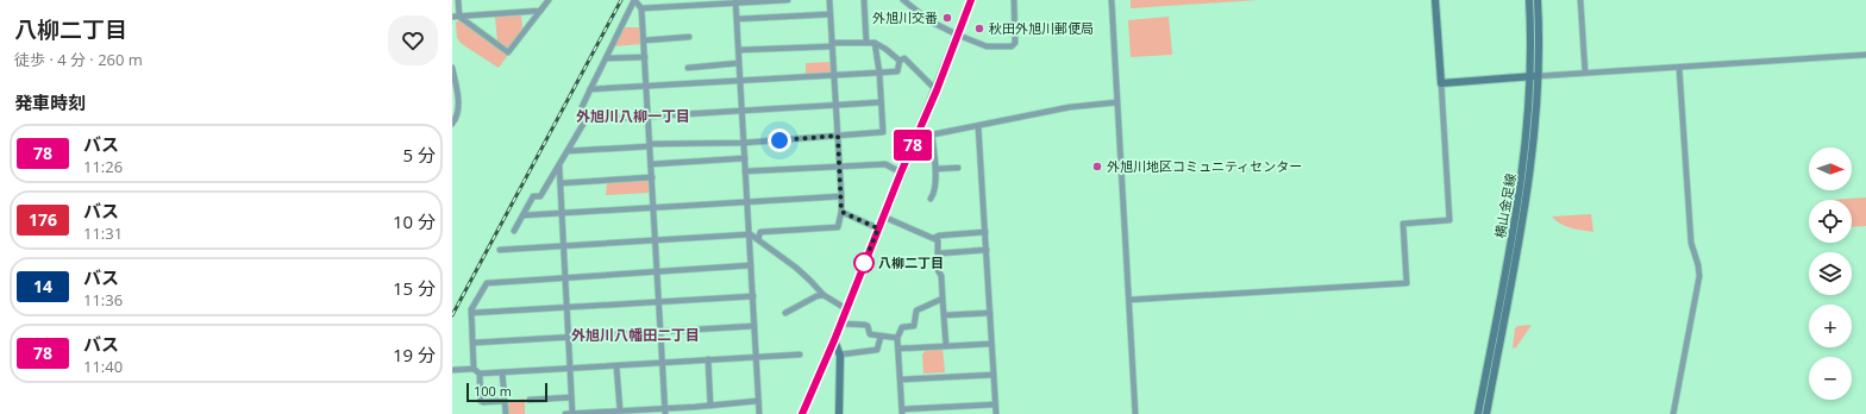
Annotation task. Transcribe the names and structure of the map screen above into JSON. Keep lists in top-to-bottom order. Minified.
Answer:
{"streets":{"street":["横山金足線"]},"districts":["外旭川八柳一丁目","外旭川八幡田二丁目"],"places":["外旭川交番","秋田外旭川郵便局","外旭川地区コミュニティセンター","八柳二丁目"],"lines":["bus line 78"],"scale_bar":"100 m","north":"right","page":{"heading":[["八柳二丁目","徒歩 · 4 分 · 260 m"],"発車時刻"],"on_map":"78","list":[{"mark":"78","name":"バス","note":"11:26","value":"5 分"},{"mark":"176","name":"バス","note":"11:31","value":"10 分"},{"mark":"14","name":"バス","note":"11:36","value":"15 分"},{"mark":"78","name":"バス","note":"11:40","value":"19 分"}],"map_buttons":["+","−"],"scale":"100 m"}}
